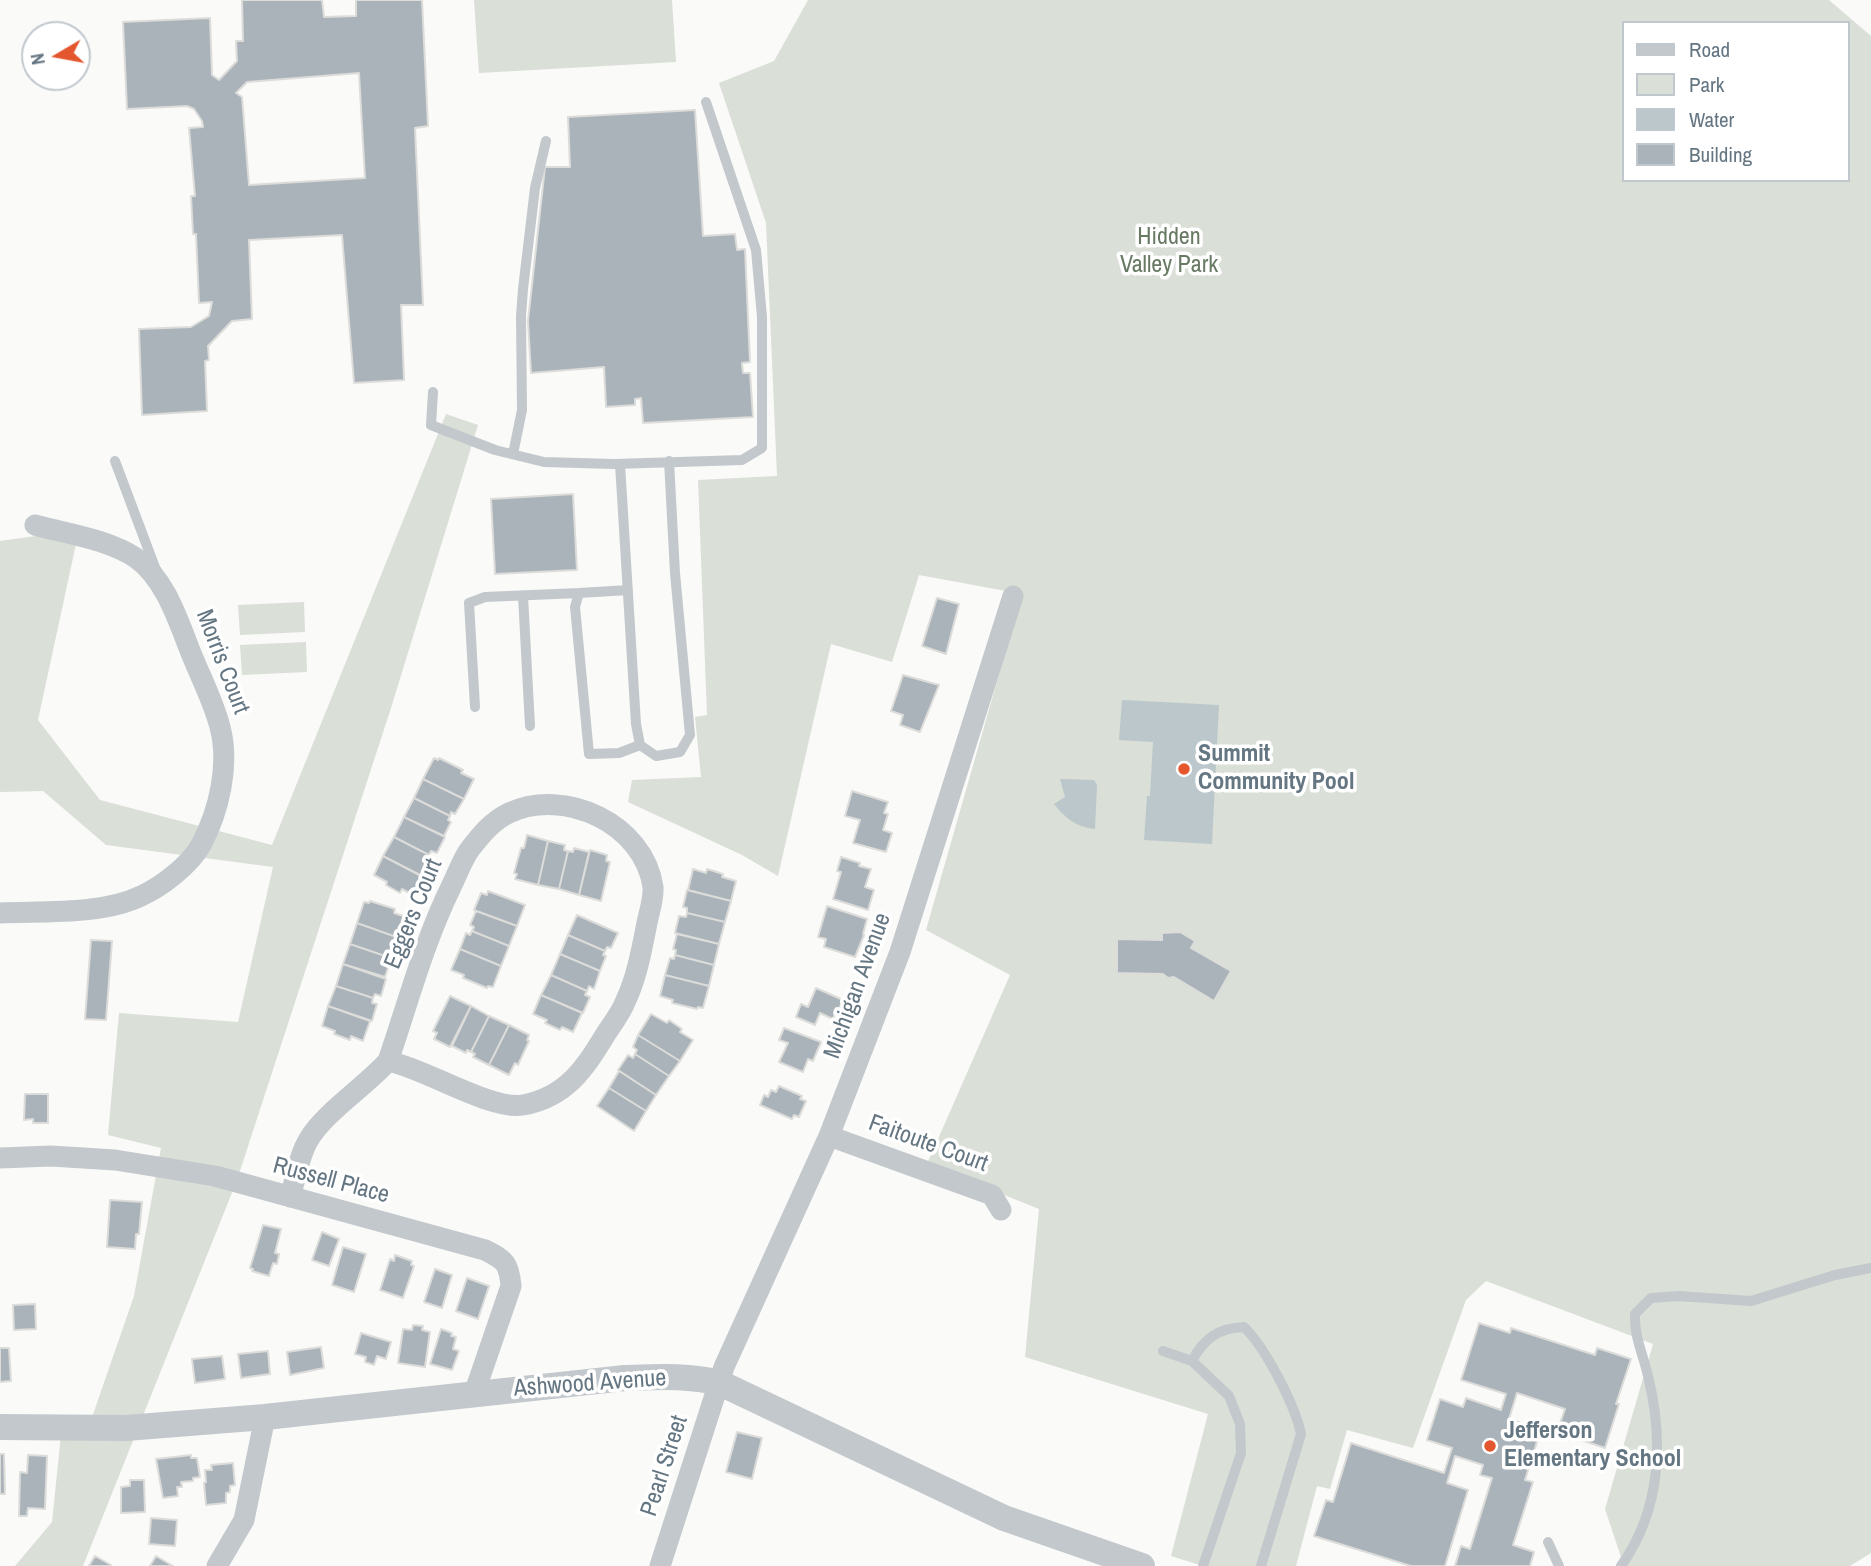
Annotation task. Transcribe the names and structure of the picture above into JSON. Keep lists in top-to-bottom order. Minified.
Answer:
{"streets":{"street":["Morris Court","Eggers Court","Michigan Avenue","Faitoute Court","Russell Place","Ashwood Avenue","Pearl Street"]},"crossings":[["Eggers Court","Russell Place"],["Michigan Avenue","Faitoute Court"],["Michigan Avenue","Ashwood Avenue"],["Michigan Avenue","Pearl Street"],["Russell Place","Ashwood Avenue"],["Ashwood Avenue","Pearl Street"]],"parks":["Hidden Valley Park"],"places":["Summit Community Pool","Jefferson Elementary School"],"legend":["Road","Park","Water","Building"],"north":"left"}
